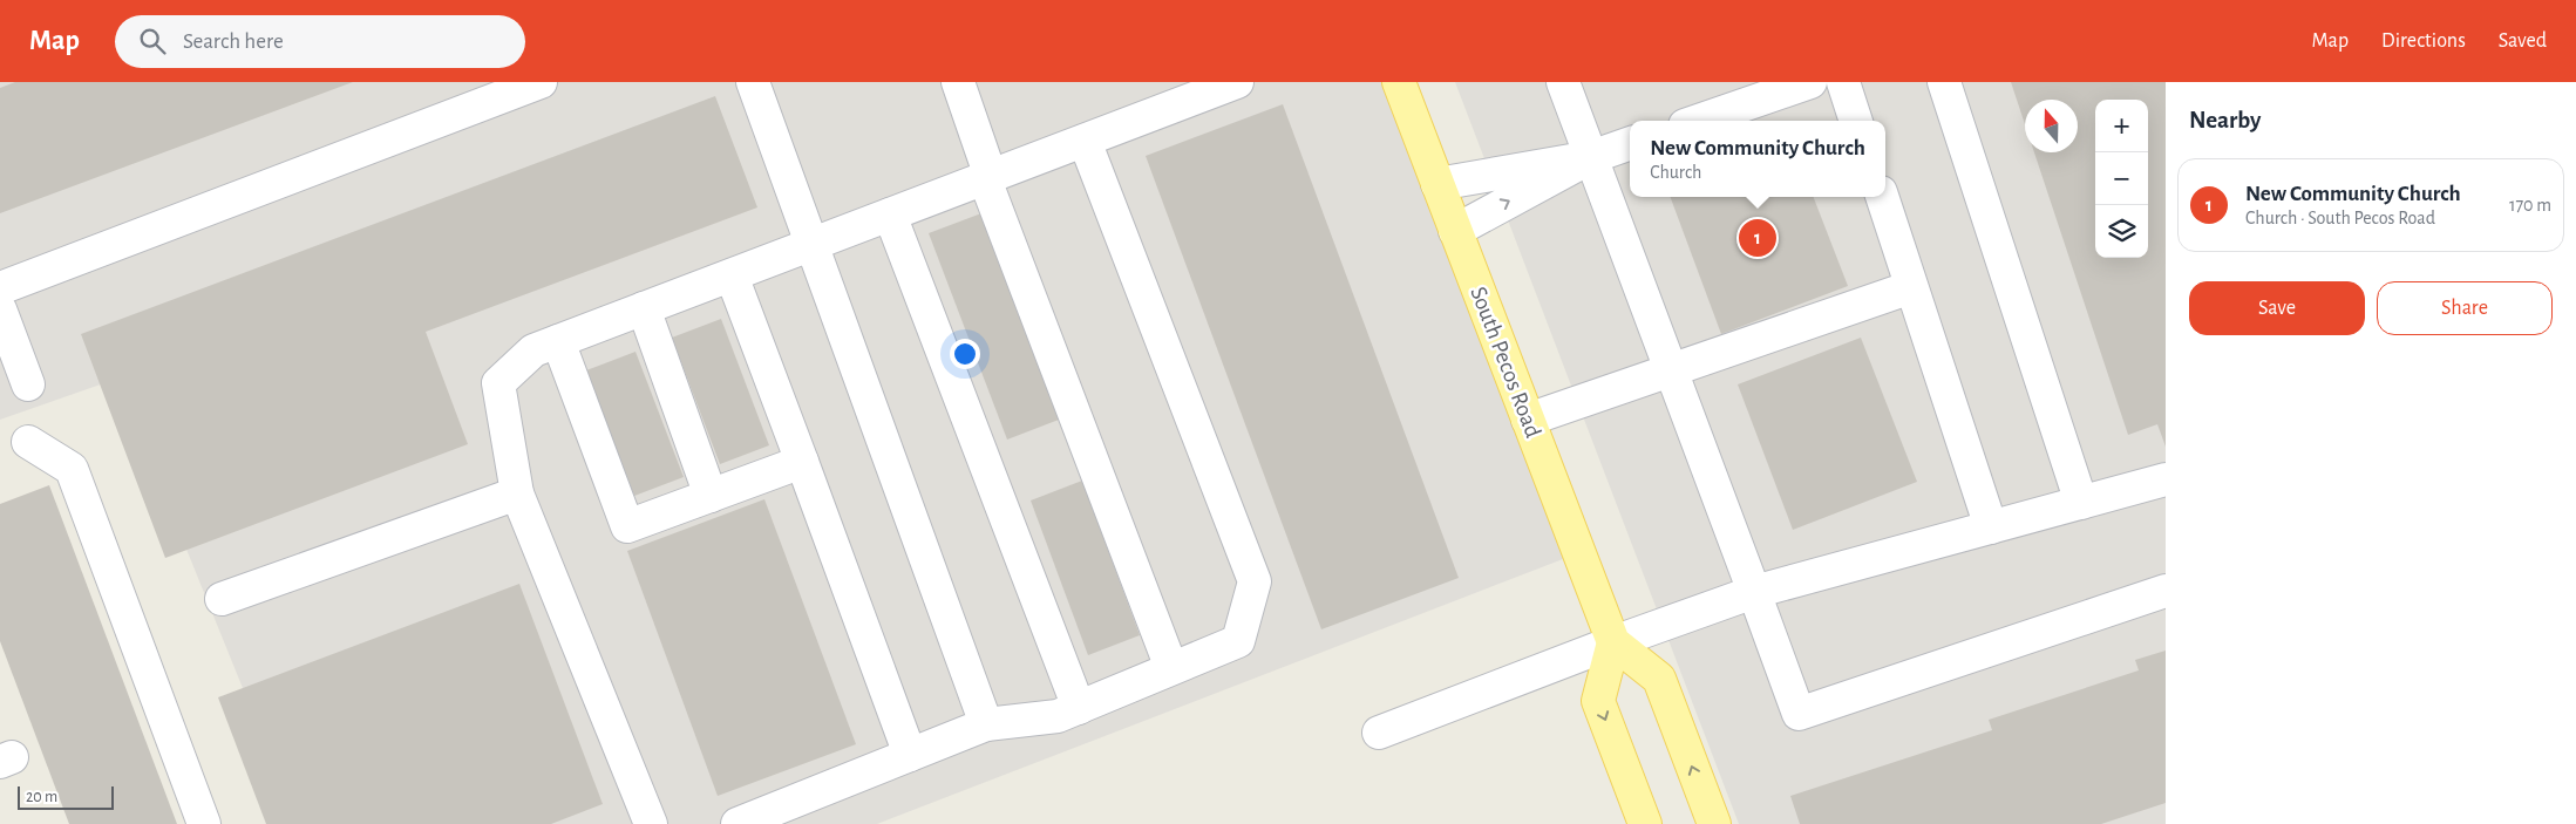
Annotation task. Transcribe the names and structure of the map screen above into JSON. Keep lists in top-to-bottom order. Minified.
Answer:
{"streets":{"main road":["South Pecos Road"]},"scale_bar":"20 m","north":"top","page":{"header":"Map","search":"Search here","nav":["Map","Directions","Saved"],"heading":"Nearby","map_buttons":["+","−"],"popup":["New Community Church","Church"],"list":[{"mark":"1","name":"New Community Church","note":"Church · South Pecos Road","value":"170 m"}],"pins":"1","buttons":["Save","Share"],"scale":"20 m"}}
